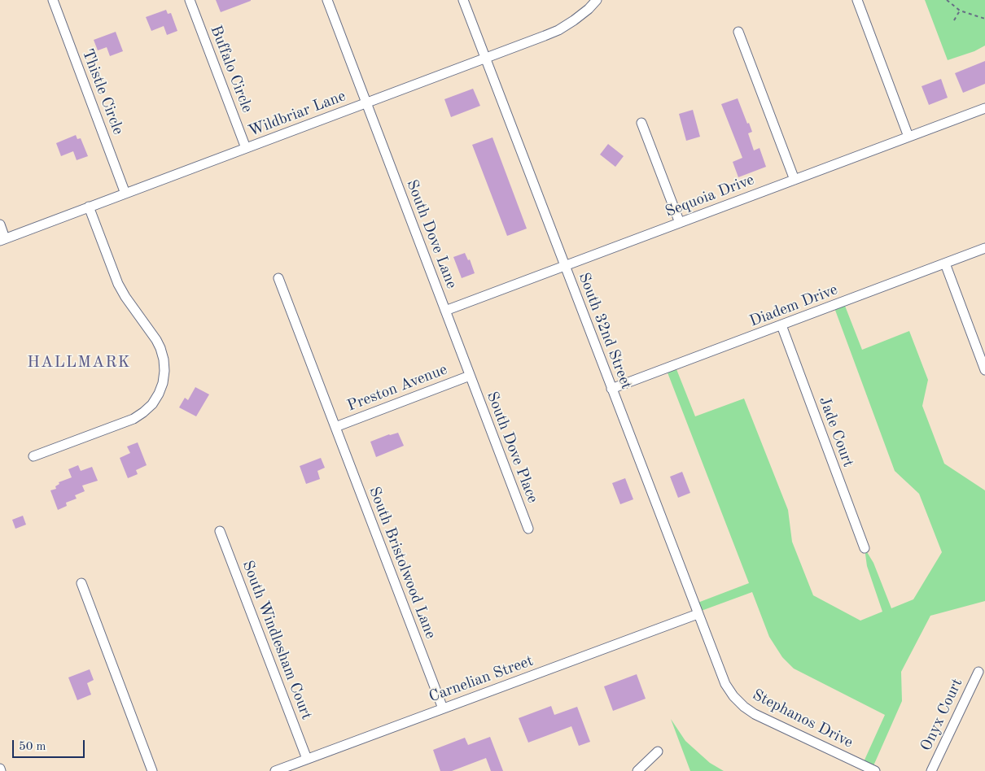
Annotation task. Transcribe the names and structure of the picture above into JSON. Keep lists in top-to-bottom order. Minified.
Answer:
{"streets":{"street":["Buffalo Circle","Thistle Circle","Wildbriar Lane","Sequoia Drive","South Dove Lane","Diadem Drive","South 32nd Street","Preston Avenue","Jade Court","South Dove Place","South Bristolwood Lane","South Windlesham Court","Carnelian Street","Onyx Court","Stephanos Drive"]},"crossings":[["Buffalo Circle","Wildbriar Lane"],["Thistle Circle","Wildbriar Lane"],["Wildbriar Lane","South Dove Lane"],["Wildbriar Lane","South 32nd Street"],["Sequoia Drive","South Dove Lane"],["Sequoia Drive","South 32nd Street"],["South Dove Lane","Preston Avenue"],["South Dove Lane","South Dove Place"],["Diadem Drive","South 32nd Street"],["Diadem Drive","Jade Court"],["South 32nd Street","Carnelian Street"],["South 32nd Street","Stephanos Drive"],["Preston Avenue","South Dove Place"],["Preston Avenue","South Bristolwood Lane"],["South Bristolwood Lane","Carnelian Street"],["South Windlesham Court","Carnelian Street"],["Carnelian Street","Stephanos Drive"]],"districts":["HALLMARK"],"scale_bar":"50 m"}
